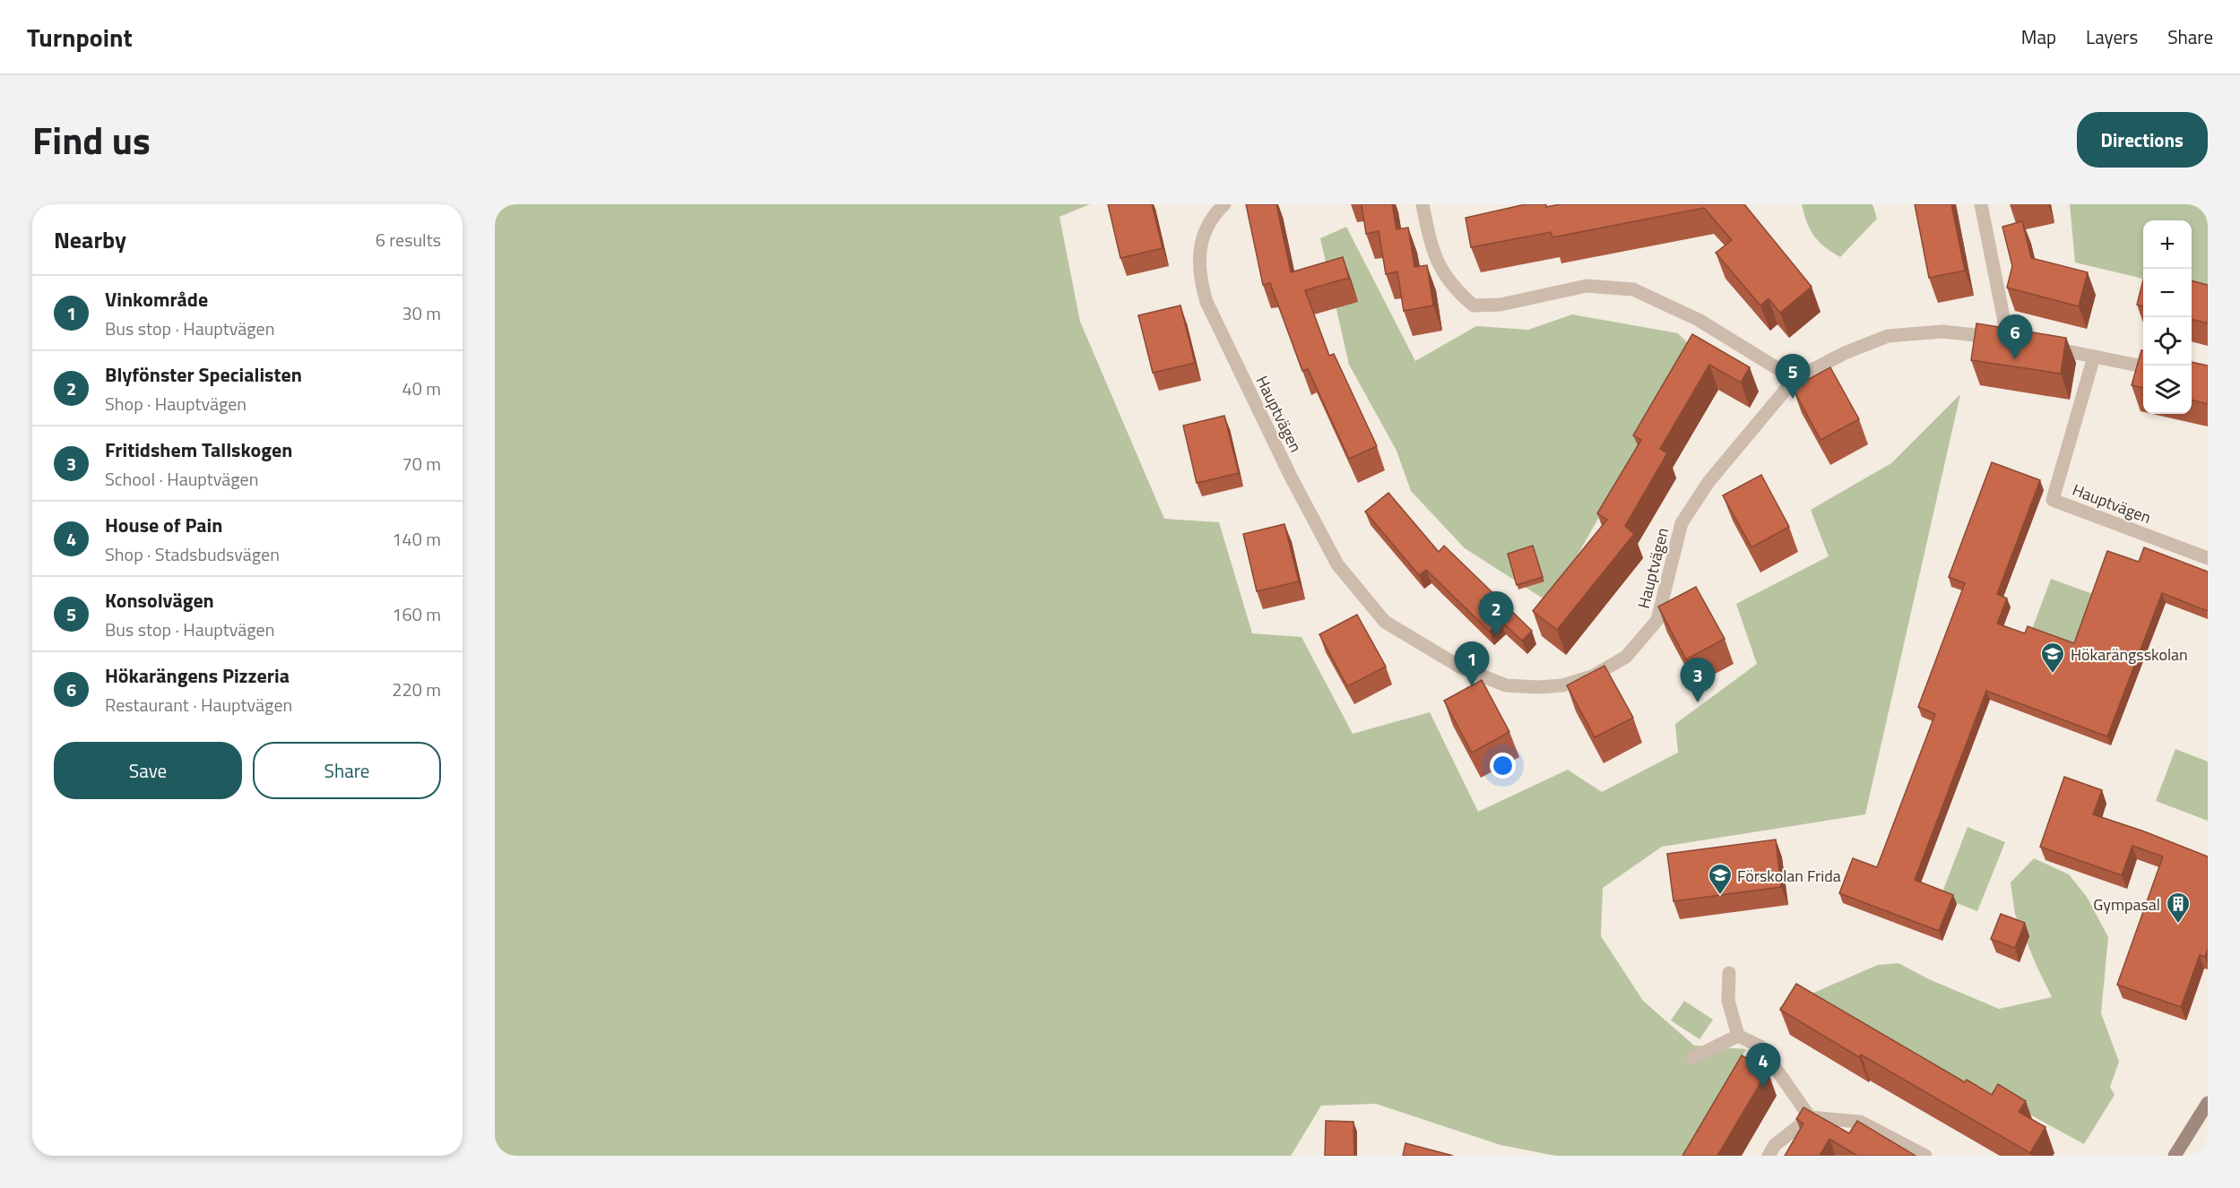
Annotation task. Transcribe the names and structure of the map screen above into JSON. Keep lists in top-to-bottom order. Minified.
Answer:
{"streets":{"street":["Hauptvägen"]},"places":{"school or university":["Hökarängsskolan","Förskolan Frida"],"building":["Gympasal"]},"page":{"header":"Turnpoint","nav":["Map","Layers","Share"],"title":"Find us","buttons":["Directions",["Save","Share"]],"heading":["Nearby","6 results"],"map_buttons":["+","−"],"list":[{"mark":"1","name":"Vinkområde","note":"Bus stop · Hauptvägen","value":"30 m"},{"mark":"2","name":"Blyfönster Specialisten","note":"Shop · Hauptvägen","value":"40 m"},{"mark":"3","name":"Fritidshem Tallskogen","note":"School · Hauptvägen","value":"70 m"},{"mark":"4","name":"House of Pain","note":"Shop · Stadsbudsvägen","value":"140 m"},{"mark":"5","name":"Konsolvägen","note":"Bus stop · Hauptvägen","value":"160 m"},{"mark":"6","name":"Hökarängens Pizzeria","note":"Restaurant · Hauptvägen","value":"220 m"}],"pins":["6","5","2","1","3","4"]}}
